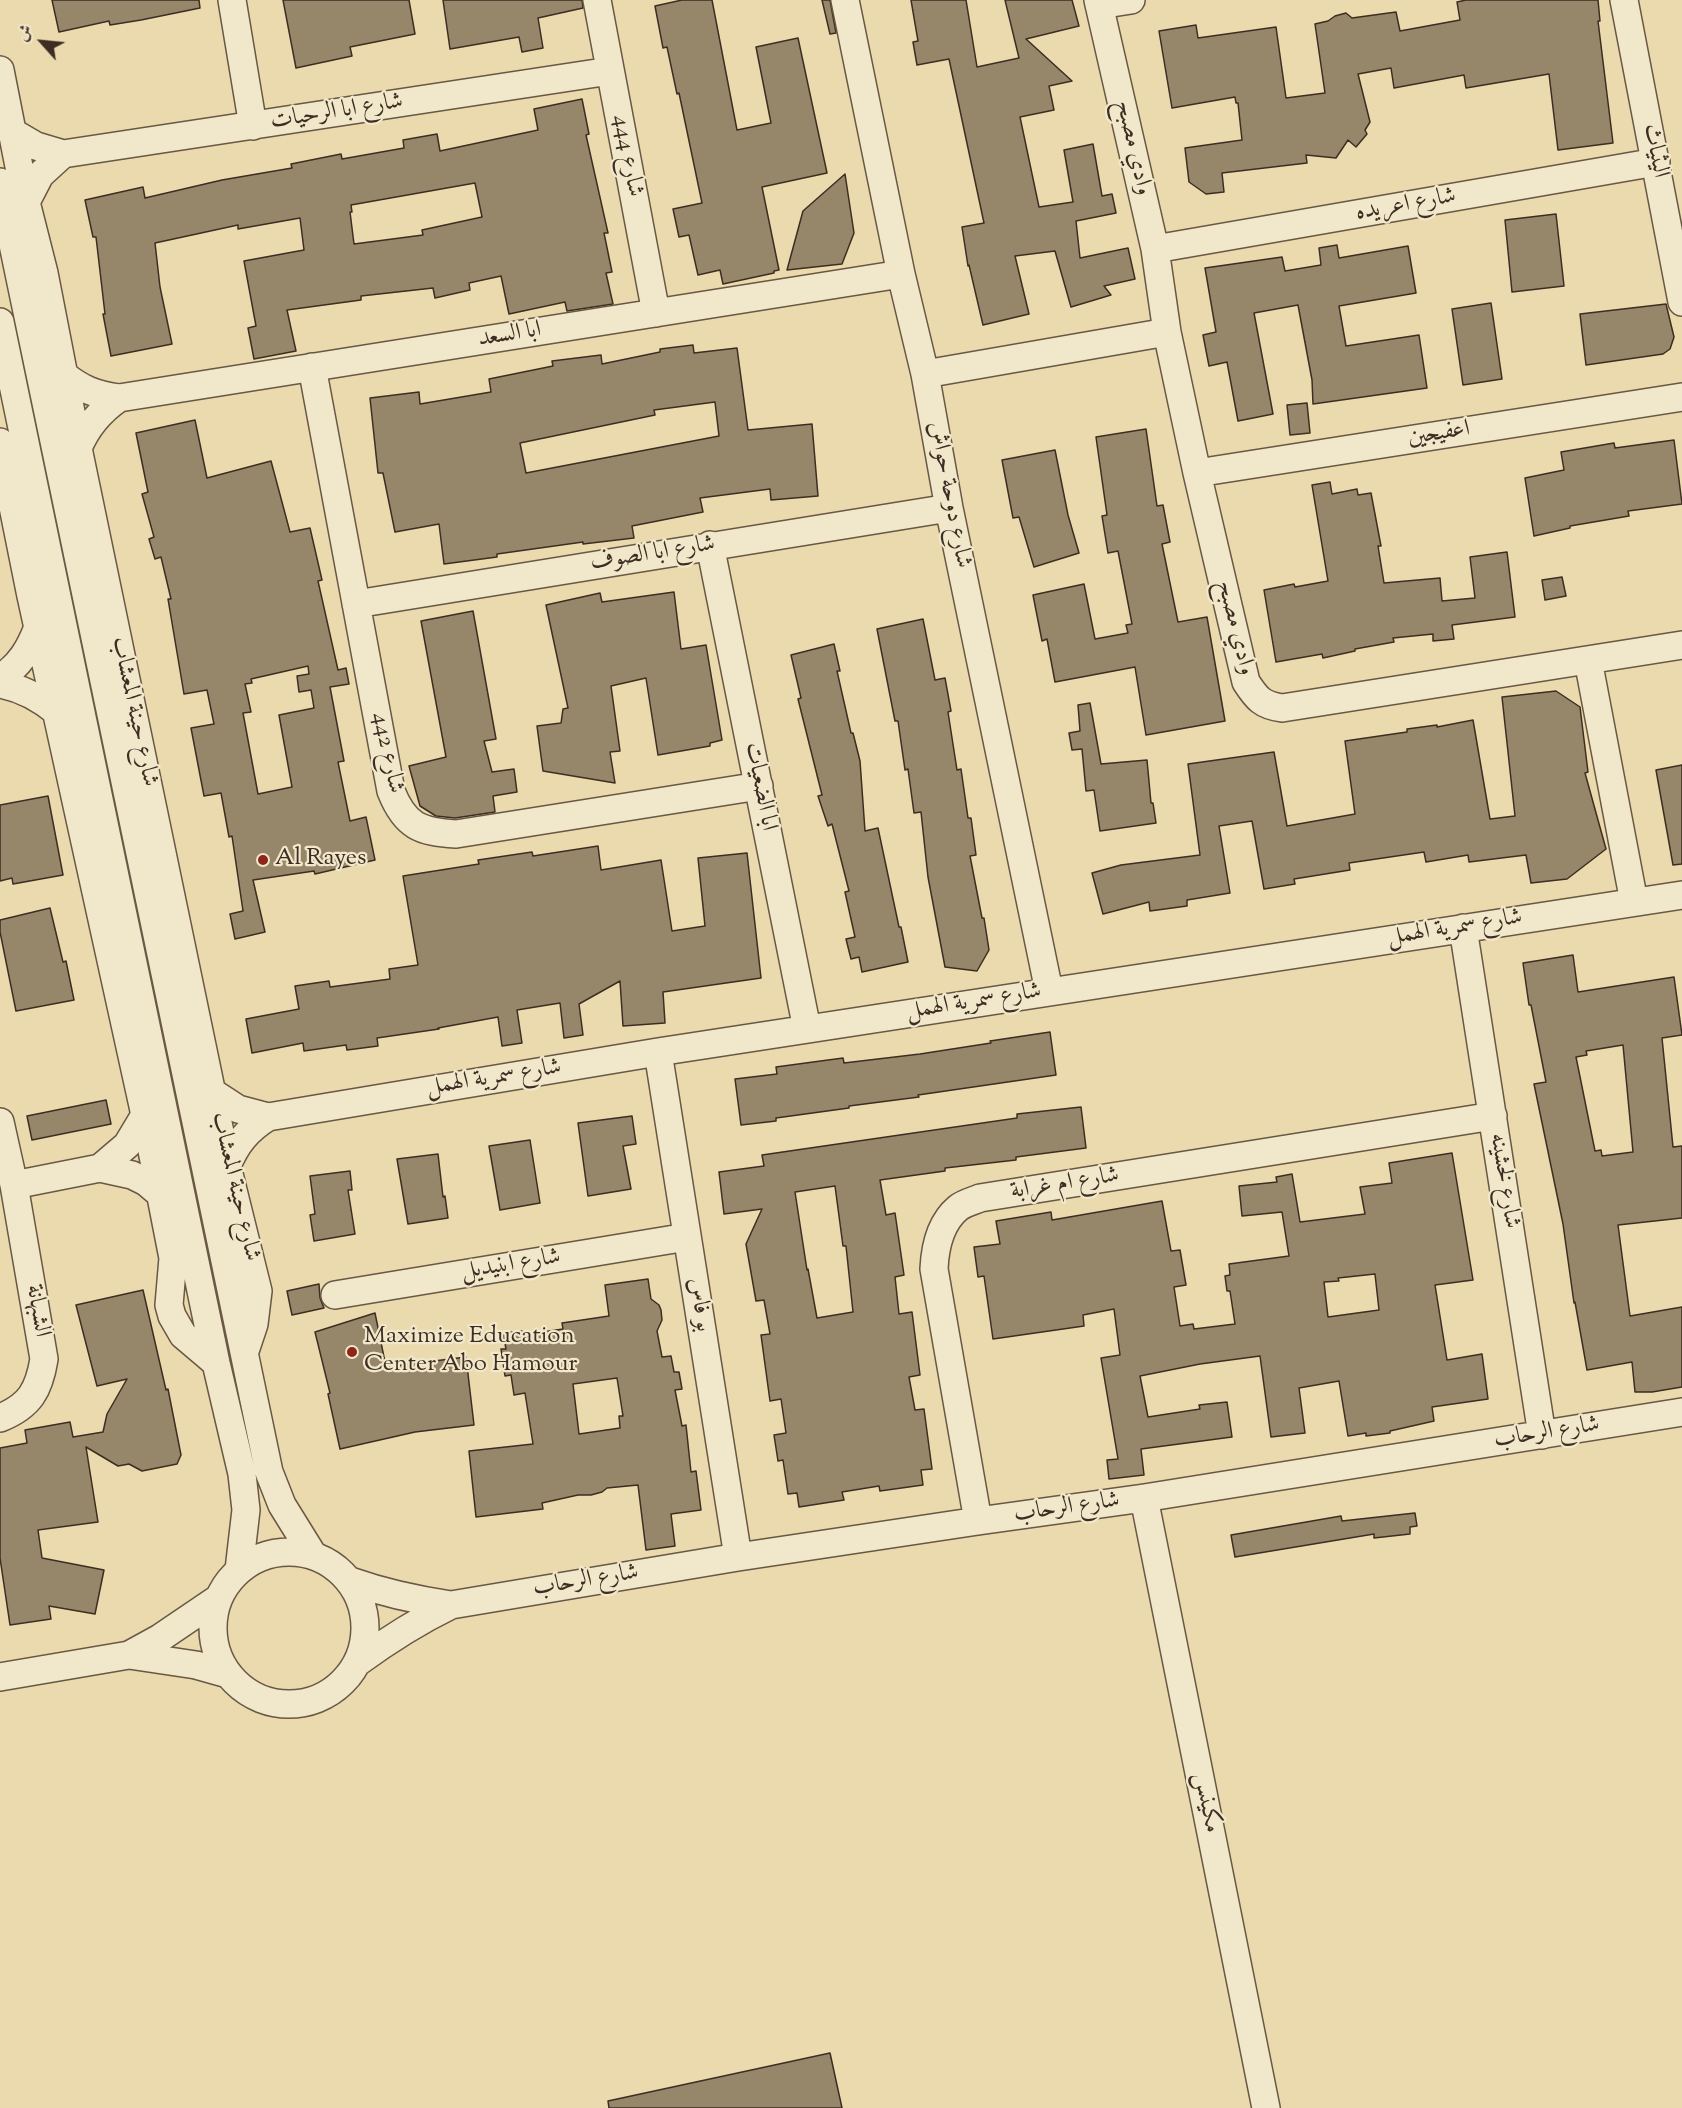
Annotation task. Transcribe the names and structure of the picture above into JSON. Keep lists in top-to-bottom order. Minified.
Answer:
{"streets":{"street":["شارع ابا الرحيات","وادي مصبح","اليثياث","شارع 444","شارع اعريده","ابا السعد","اعفيجين","شارع دوحة حواش","شارع ابا الصوف","شارع حينة المعشاب","شارع 442","ابا الضعيات","شارع سمرية الهمل","شارع لخشينه","شارع ام غرابة","شارع ابنيديل","بو فاس","الشبهانة","شارع الرحاب","مكينس"]},"crossings":[["شارع ابا الرحيات","شارع 444"],["شارع ابا الرحيات","شارع حينة المعشاب"],["وادي مصبح","شارع اعريده"],["وادي مصبح","اعفيجين"],["اليثياث","شارع اعريده"],["شارع 444","ابا السعد"],["ابا السعد","شارع دوحة حواش"],["ابا السعد","شارع حينة المعشاب"],["ابا السعد","شارع 442"],["شارع دوحة حواش","شارع ابا الصوف"],["شارع دوحة حواش","شارع سمرية الهمل"],["شارع ابا الصوف","شارع 442"],["شارع ابا الصوف","ابا الضعيات"],["شارع حينة المعشاب","شارع سمرية الهمل"],["شارع حينة المعشاب","شارع الرحاب"],["شارع 442","ابا الضعيات"],["ابا الضعيات","شارع سمرية الهمل"],["شارع سمرية الهمل","شارع لخشينه"],["شارع سمرية الهمل","بو فاس"],["شارع لخشينه","شارع ام غرابة"],["شارع لخشينه","شارع الرحاب"],["شارع ام غرابة","شارع الرحاب"],["شارع ابنيديل","بو فاس"],["بو فاس","شارع الرحاب"],["شارع الرحاب","مكينس"]],"places":["Al Rayes","Maximize Education Center Abo Hamour"],"north":"top left"}
